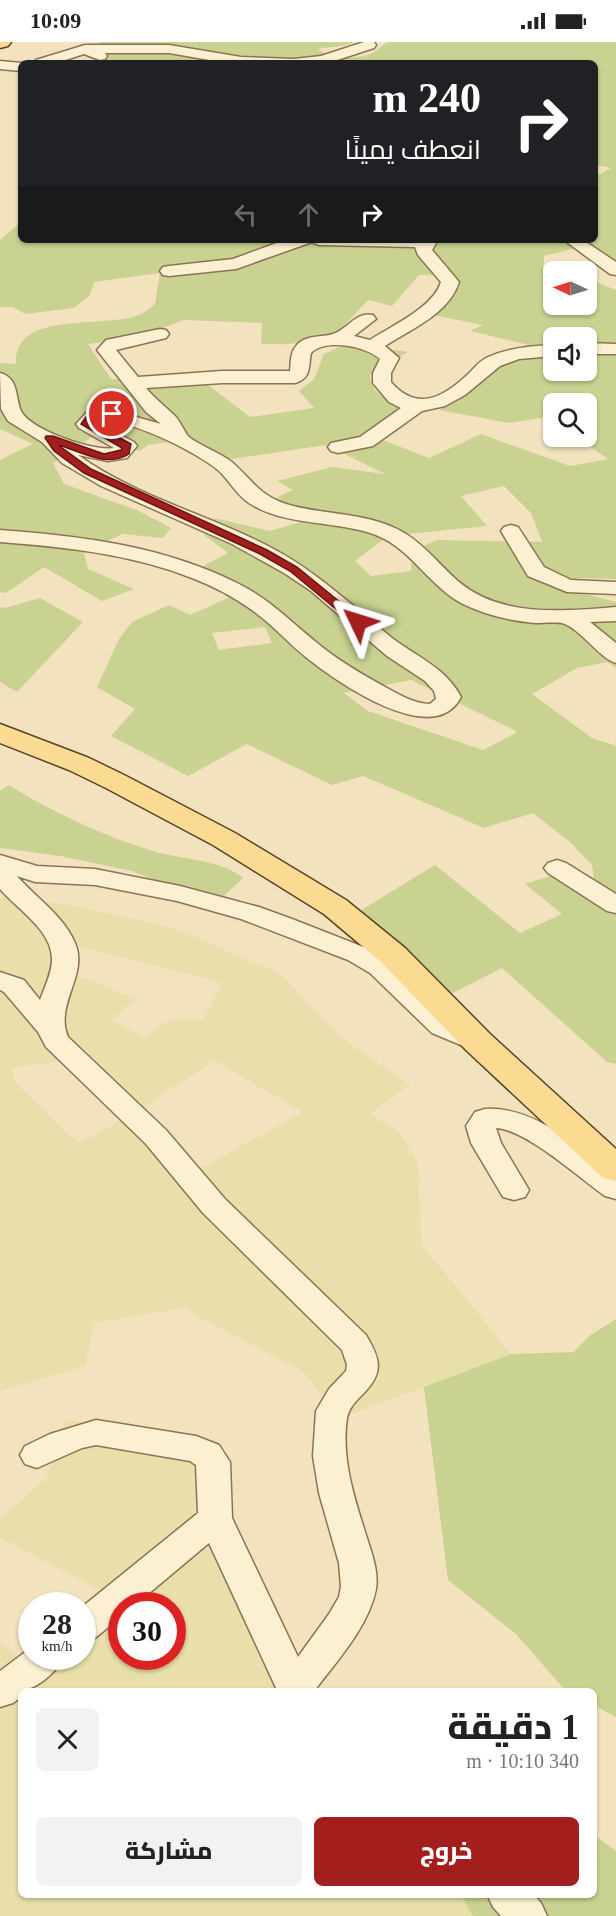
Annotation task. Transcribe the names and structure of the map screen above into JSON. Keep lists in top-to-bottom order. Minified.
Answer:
{"north":"left","page":{"status":"10:09","turn":["240 m","انعطف يمينًا"],"speed":"28 km/h","limit":"30","heading":["1 دقيقة","340 m · 10:10"],"buttons":["خروج","مشاركة"]}}
